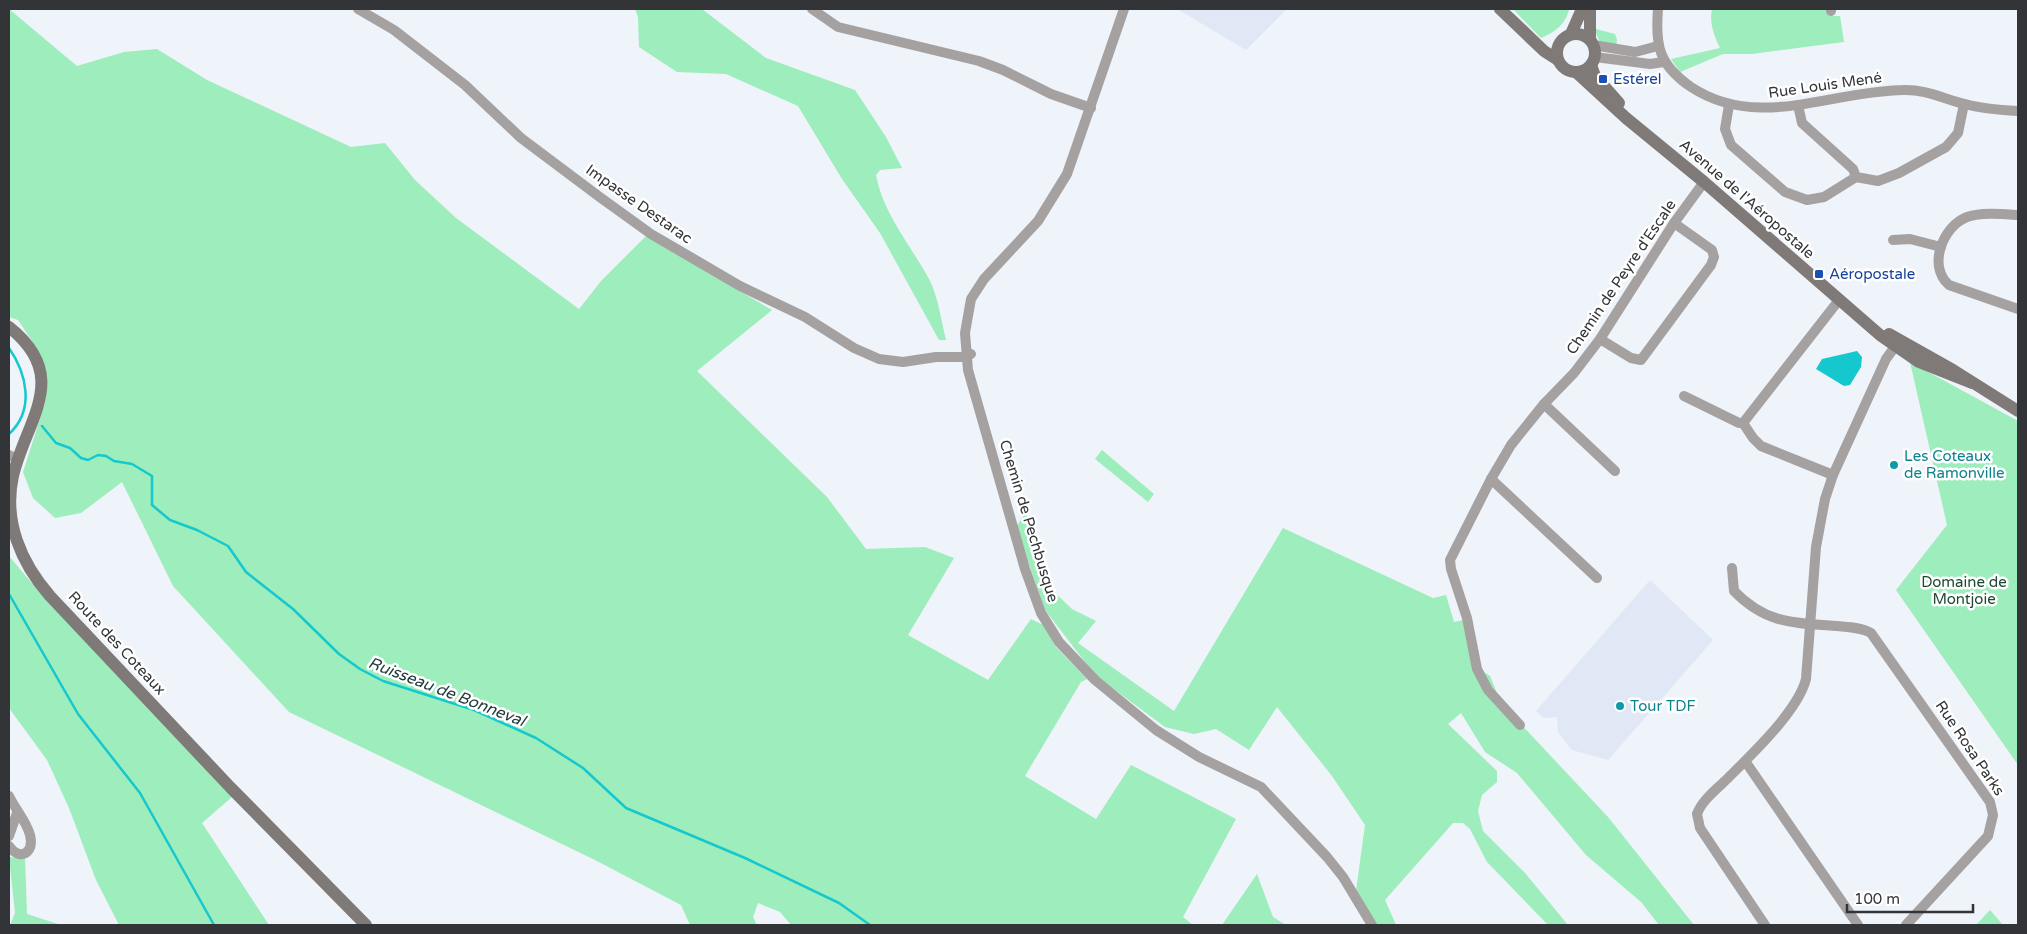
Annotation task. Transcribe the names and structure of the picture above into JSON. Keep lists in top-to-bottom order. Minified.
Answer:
{"streets":{"street":["Rue Louis Mené","Avenue de l'Aéropostale","Impasse Destarac","Chemin de Peyre d'Escale","Chemin de Pechbusque","Route des Coteaux","Rue Rosa Parks"]},"crossings":[["Avenue de l'Aéropostale","Chemin de Peyre d'Escale"],["Impasse Destarac","Chemin de Pechbusque"]],"water":["Ruisseau de Bonneval"],"parks":["Domaine de Montjoie"],"places":{"transit":["Estérel","Aéropostale"],"other":["Les Coteaux de Ramonville","Tour TDF"]},"scale_bar":"100 m"}
